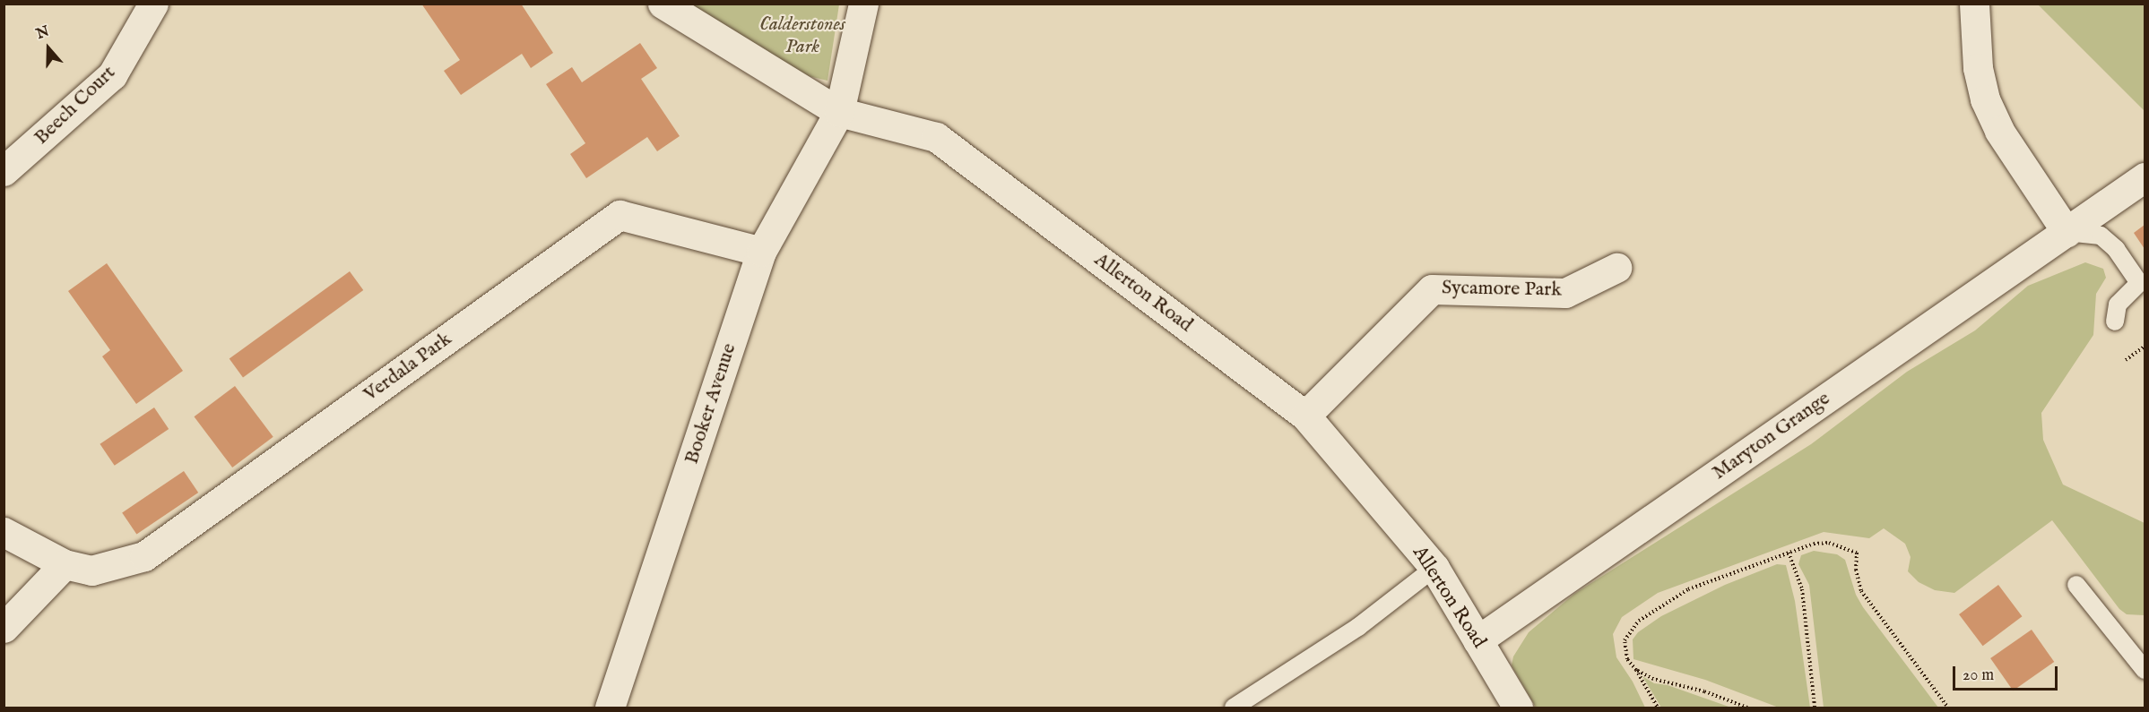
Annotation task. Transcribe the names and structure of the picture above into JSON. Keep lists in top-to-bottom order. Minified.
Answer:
{"streets":{"street":["Beech Court","Sycamore Park","Allerton Road","Verdala Park","Booker Avenue","Maryton Grange"]},"crossings":[["Sycamore Park","Allerton Road"],["Allerton Road","Booker Avenue"],["Allerton Road","Maryton Grange"],["Verdala Park","Booker Avenue"]],"parks":["Calderstones Park"],"scale_bar":"20 m","north":"top"}
